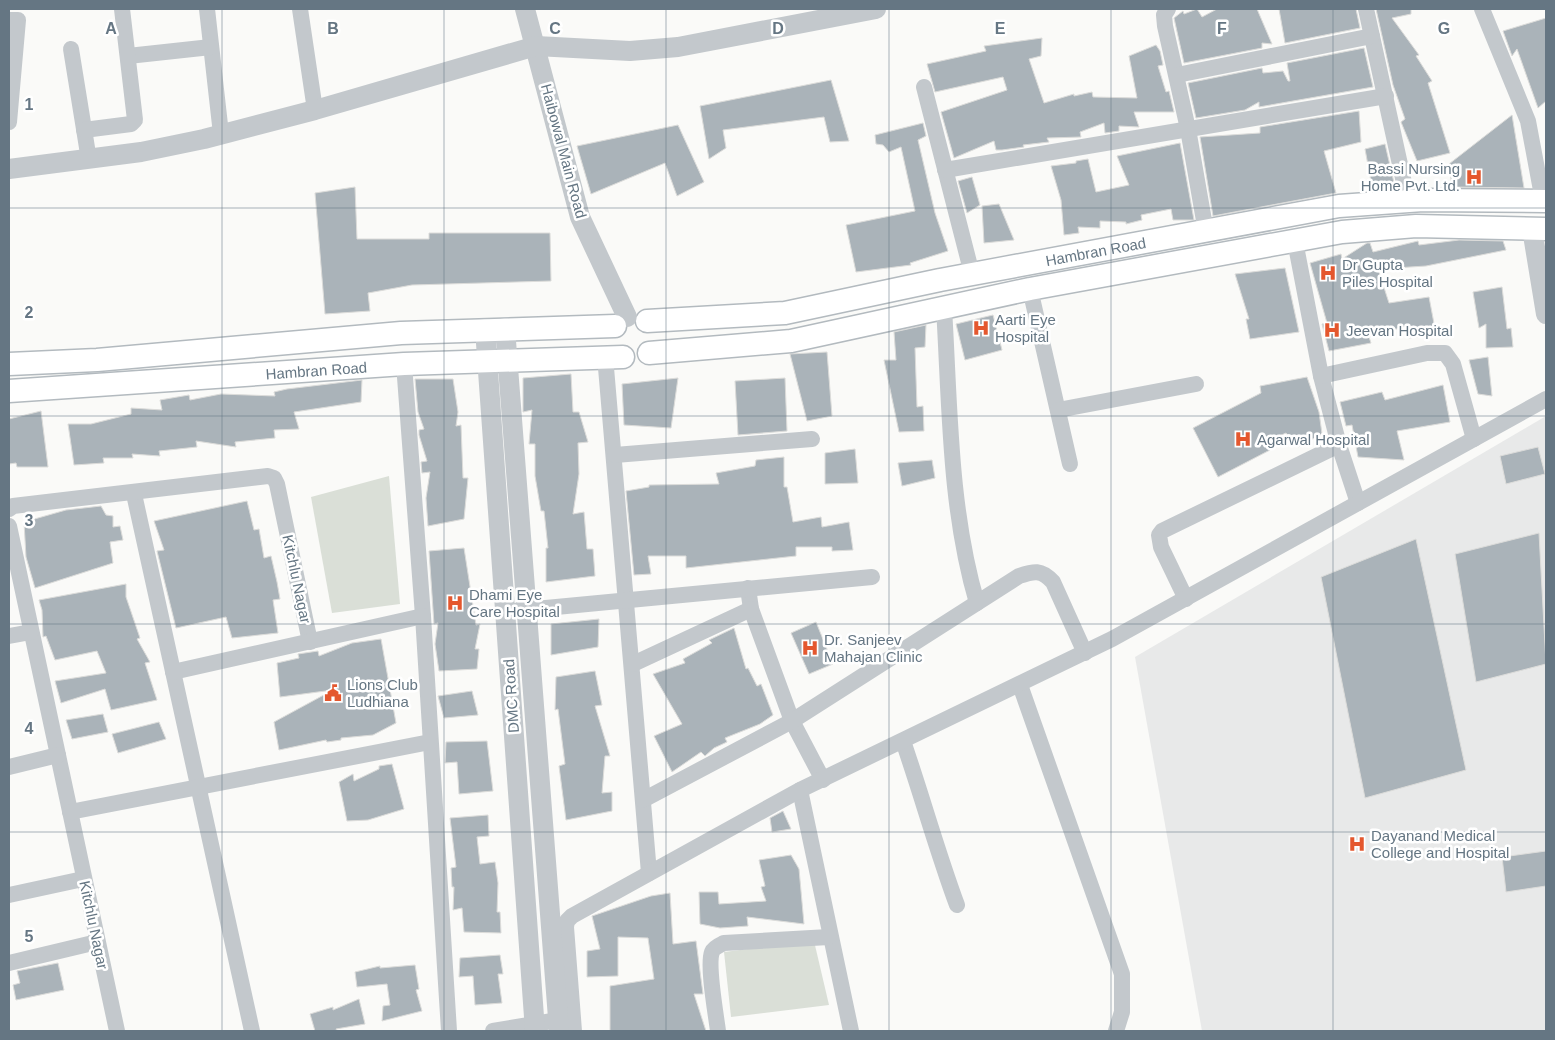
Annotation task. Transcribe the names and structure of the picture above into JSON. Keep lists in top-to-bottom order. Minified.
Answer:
{"streets":{"main road":["Hambran Road"],"street":["Haibowal Main Road","Kitchlu Nagar","DMC Road"]},"crossings":[["Haibowal Main Road","Hambran Road"],["Hambran Road","DMC Road"]],"places":{"hospital":["Bassi Nursing Home Pvt. Ltd.","Dr Gupta Piles Hospital","Aarti Eye Hospital","Jeevan Hospital","Agarwal Hospital","Dhami Eye Care Hospital","Dr. Sanjeev Mahajan Clinic","Dayanand Medical College and Hospital"],"public building":["Lions Club Ludhiana"]},"grid":{"columns":["A","B","C","D","E","F","G"],"rows":["1","2","3","4","5"]}}
